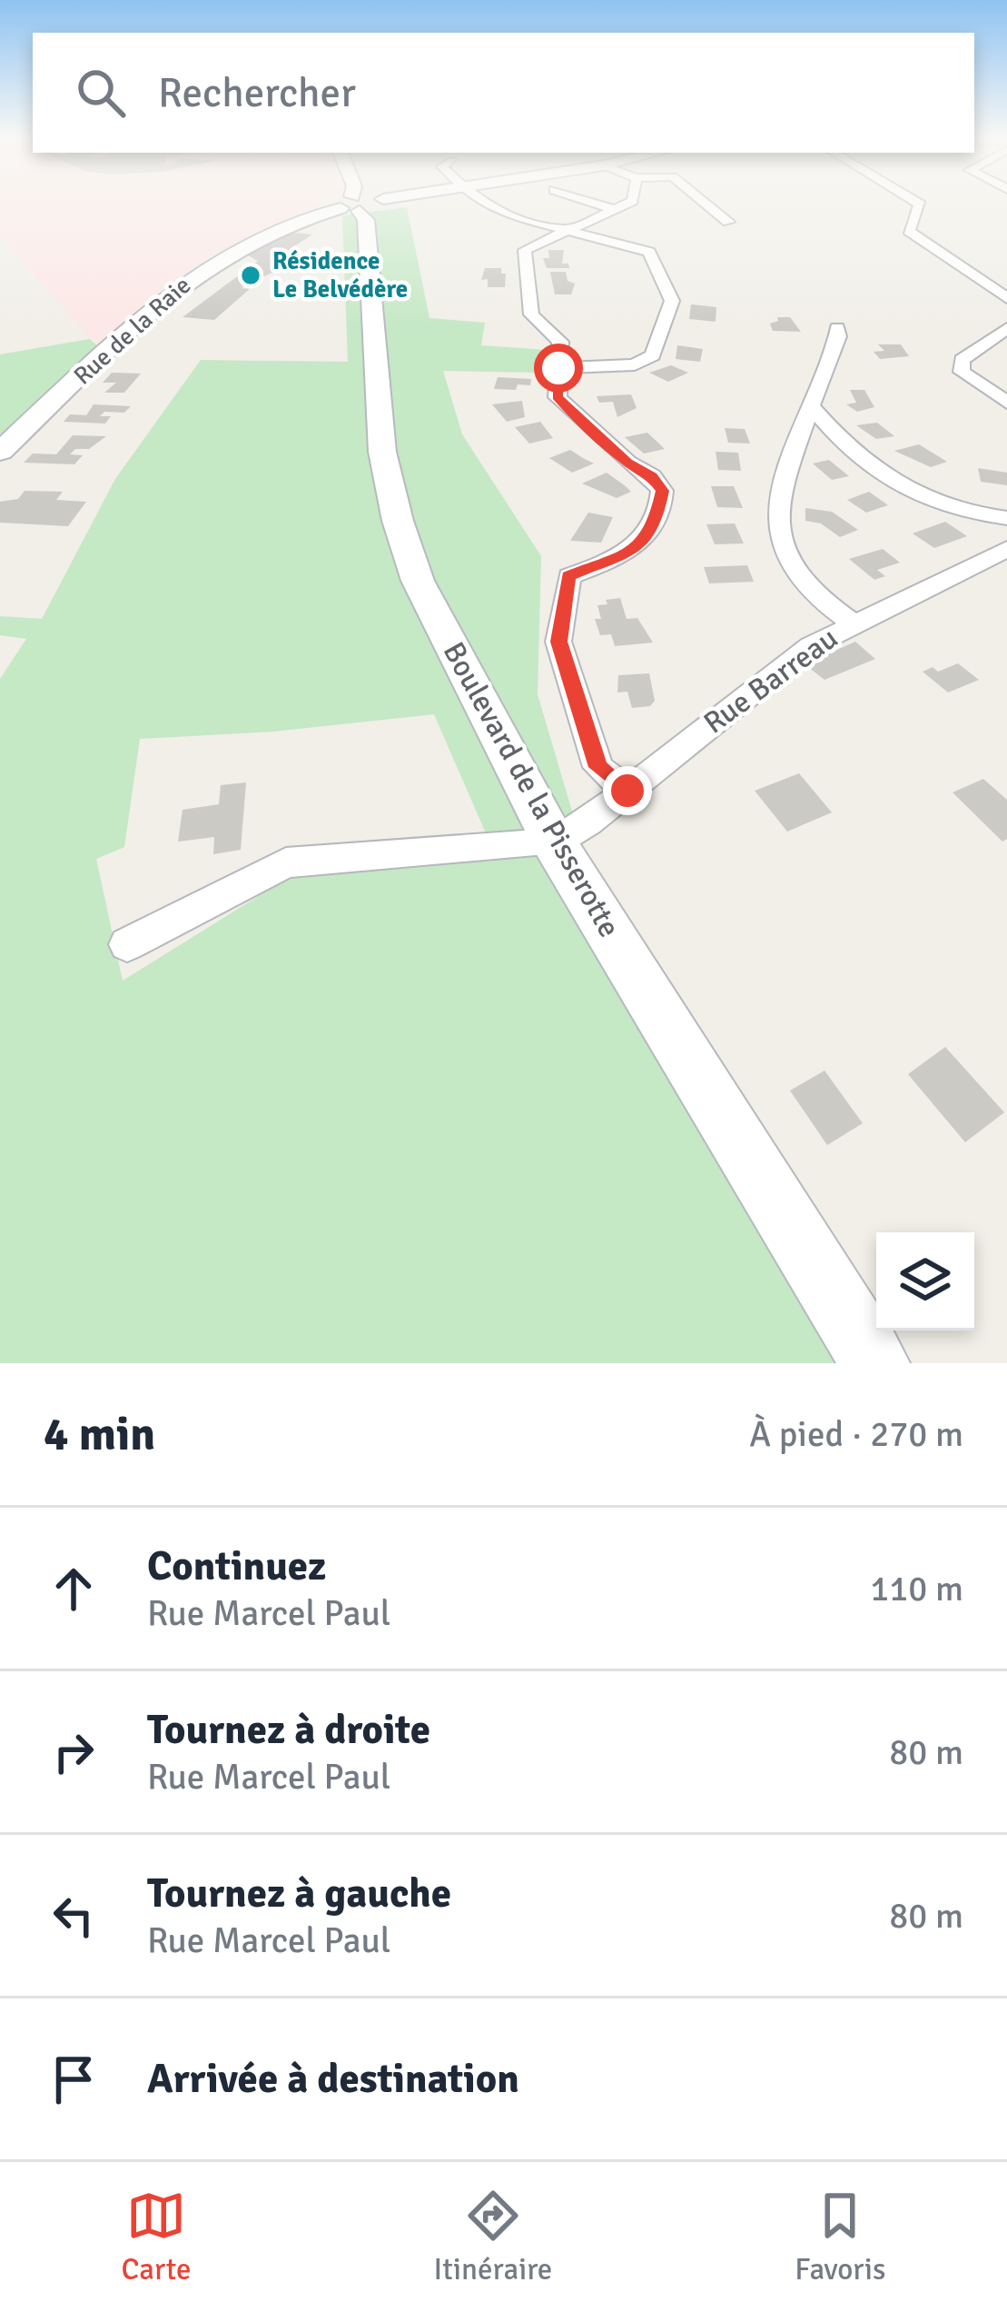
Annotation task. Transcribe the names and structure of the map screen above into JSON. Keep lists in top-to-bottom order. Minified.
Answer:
{"streets":{"street":["Rue de la Raie","Rue Barreau","Boulevard de la Pisserotte"]},"crossings":[["Rue de la Raie","Boulevard de la Pisserotte"],["Rue Barreau","Boulevard de la Pisserotte"]],"places":["Résidence Le Belvédère"],"page":{"search":"Rechercher","heading":["4 min","À pied · 270 m"],"list":[["Continuez","Rue Marcel Paul","110 m"],["Tournez à droite","Rue Marcel Paul","80 m"],["Tournez à gauche","Rue Marcel Paul","80 m"],"Arrivée à destination"],"nav":["Carte","Itinéraire","Favoris"]}}
